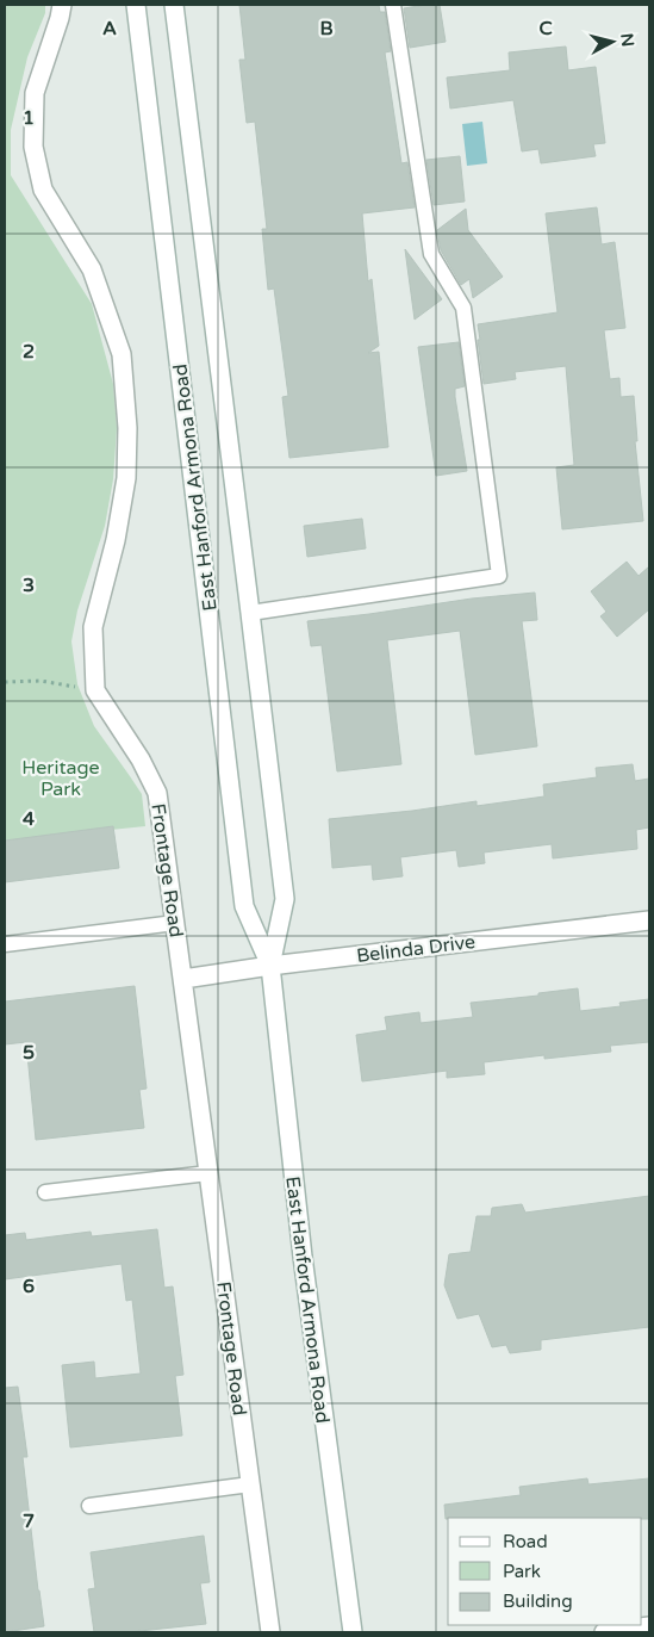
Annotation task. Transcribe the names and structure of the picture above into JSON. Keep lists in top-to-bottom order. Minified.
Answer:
{"streets":{"main road":["East Hanford Armona Road","Frontage Road","Belinda Drive"]},"crossings":[["East Hanford Armona Road","Belinda Drive"],["Frontage Road","Belinda Drive"]],"parks":["Heritage Park"],"legend":["Road","Park","Building"],"north":"right","grid":{"columns":["A","B","C"],"rows":["1","2","3","4","5","6","7"]}}
